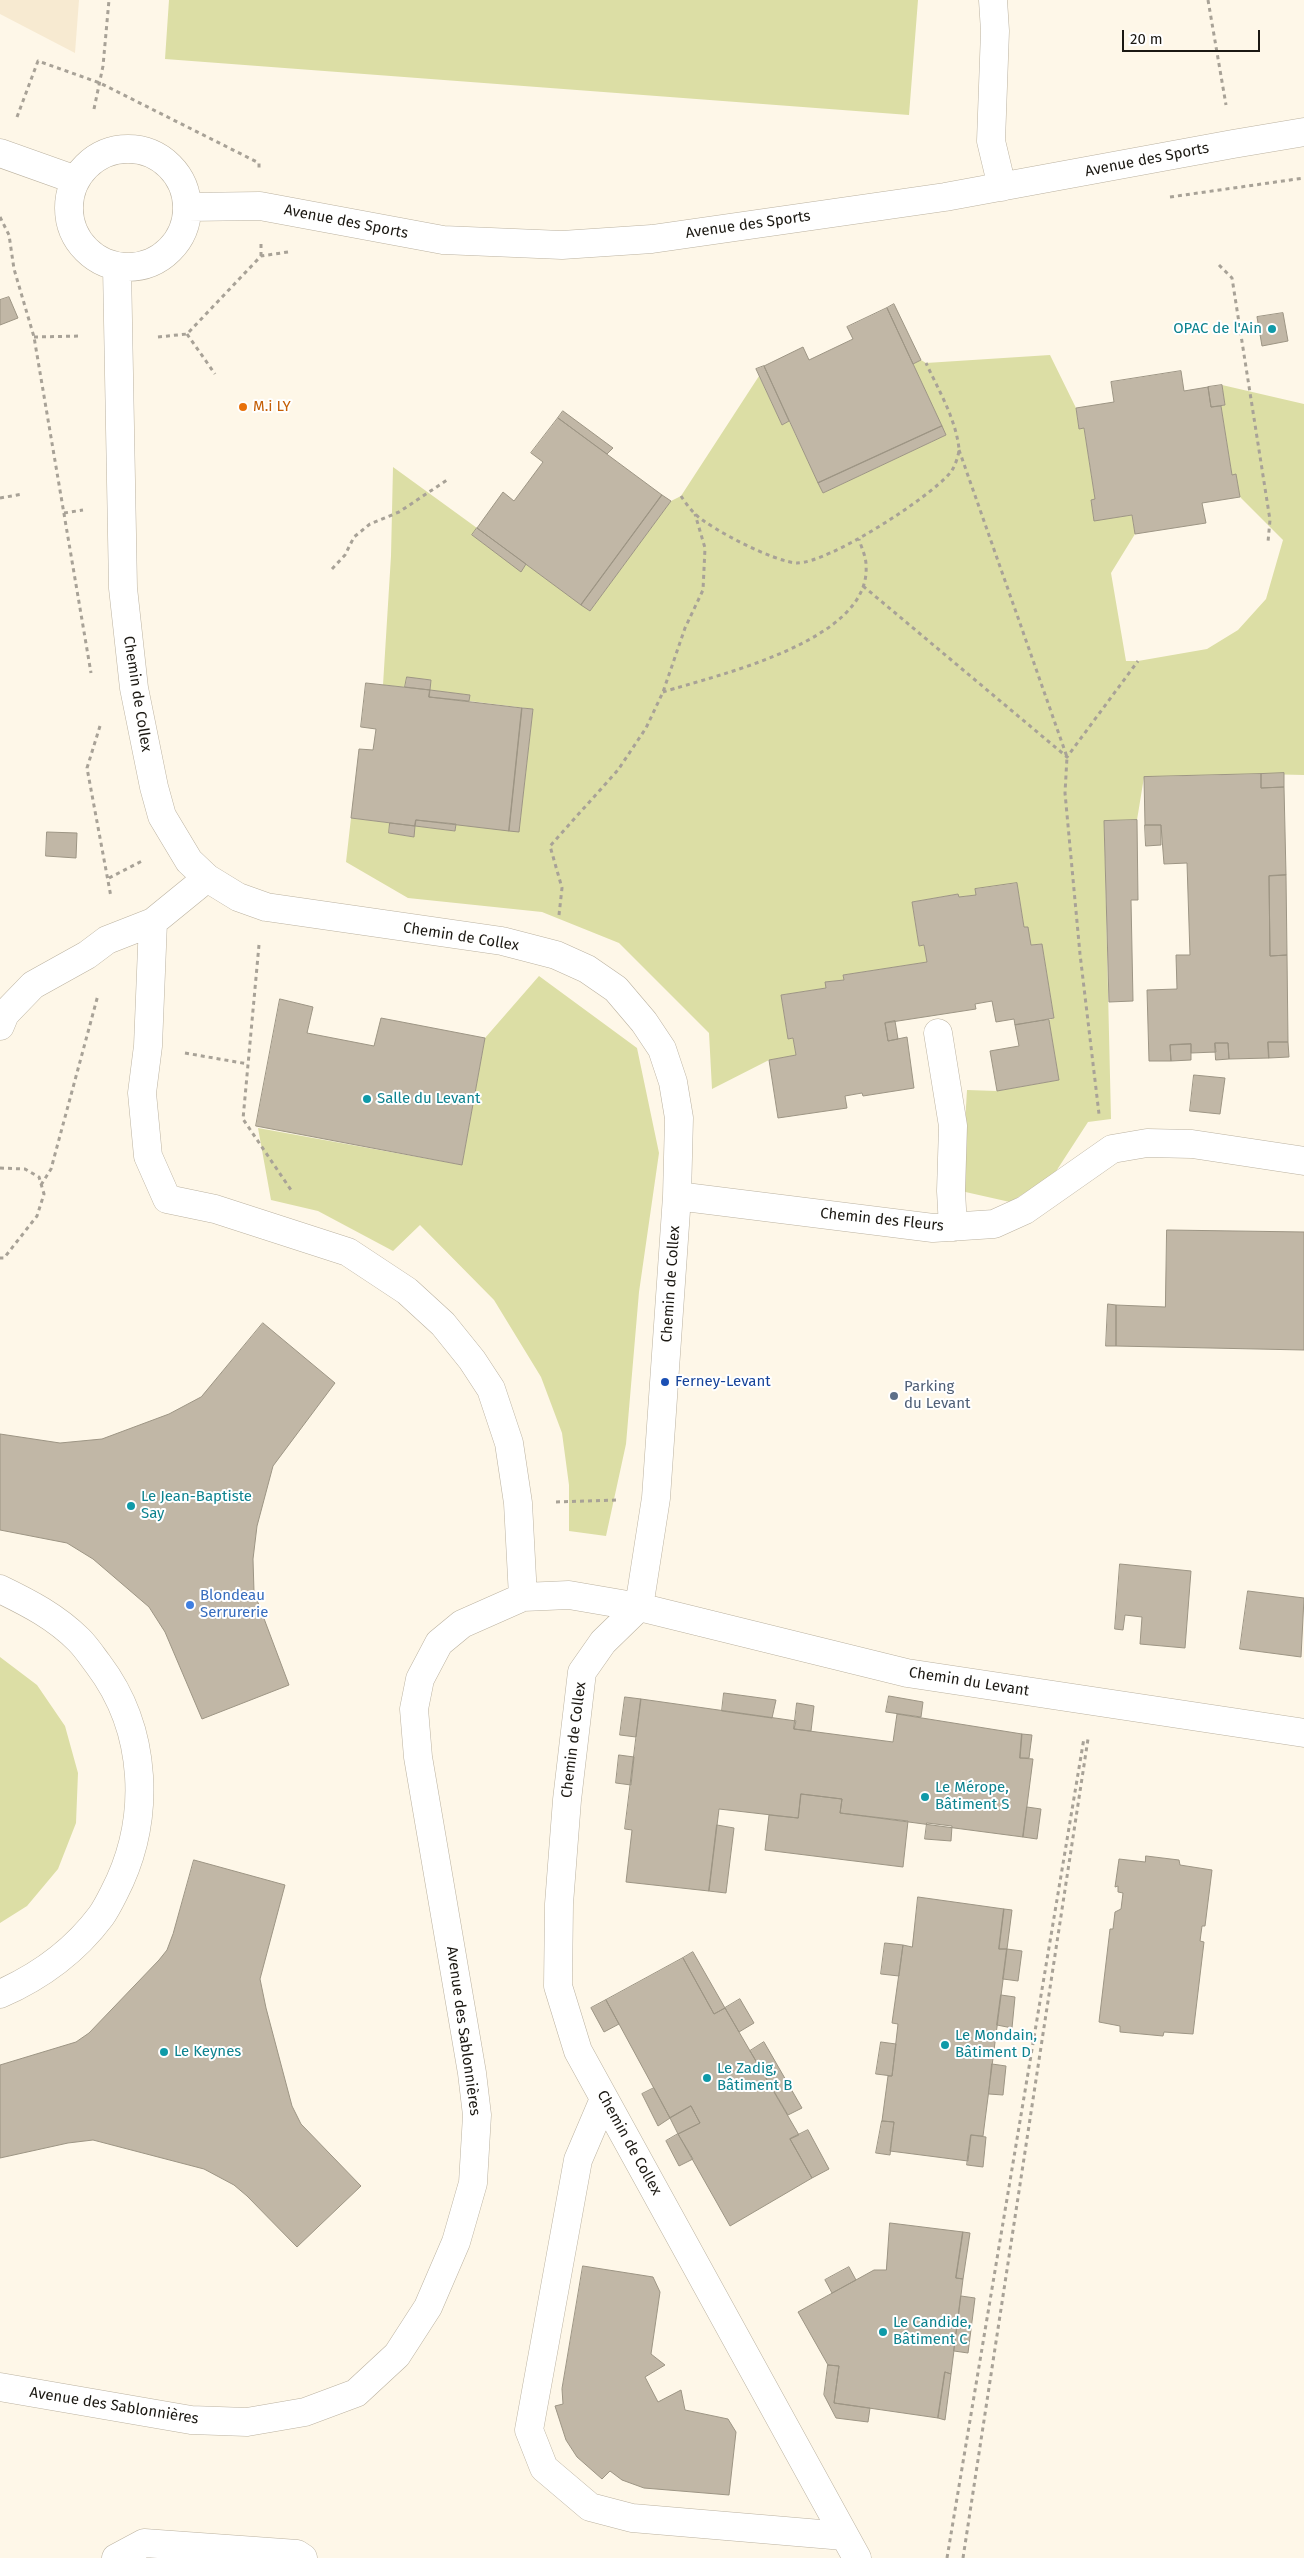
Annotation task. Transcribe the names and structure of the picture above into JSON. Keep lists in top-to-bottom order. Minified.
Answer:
{"streets":{"street":["Avenue des Sports","Chemin de Collex","Chemin des Fleurs","Chemin du Levant","Avenue des Sablonnières"]},"crossings":[["Avenue des Sports","Chemin de Collex"],["Chemin de Collex","Chemin des Fleurs"],["Chemin de Collex","Chemin du Levant"],["Chemin de Collex","Avenue des Sablonnières"],["Chemin du Levant","Avenue des Sablonnières"]],"places":["OPAC de l'Ain","M.i LY","Salle du Levant","Ferney-Levant","Parking du Levant","Le Jean-Baptiste Say","Blondeau Serrurerie","Le Mérope, Bâtiment S","Le Mondain, Bâtiment D","Le Keynes","Le Zadig, Bâtiment B","Le Candide, Bâtiment C"],"scale_bar":"20 m"}
